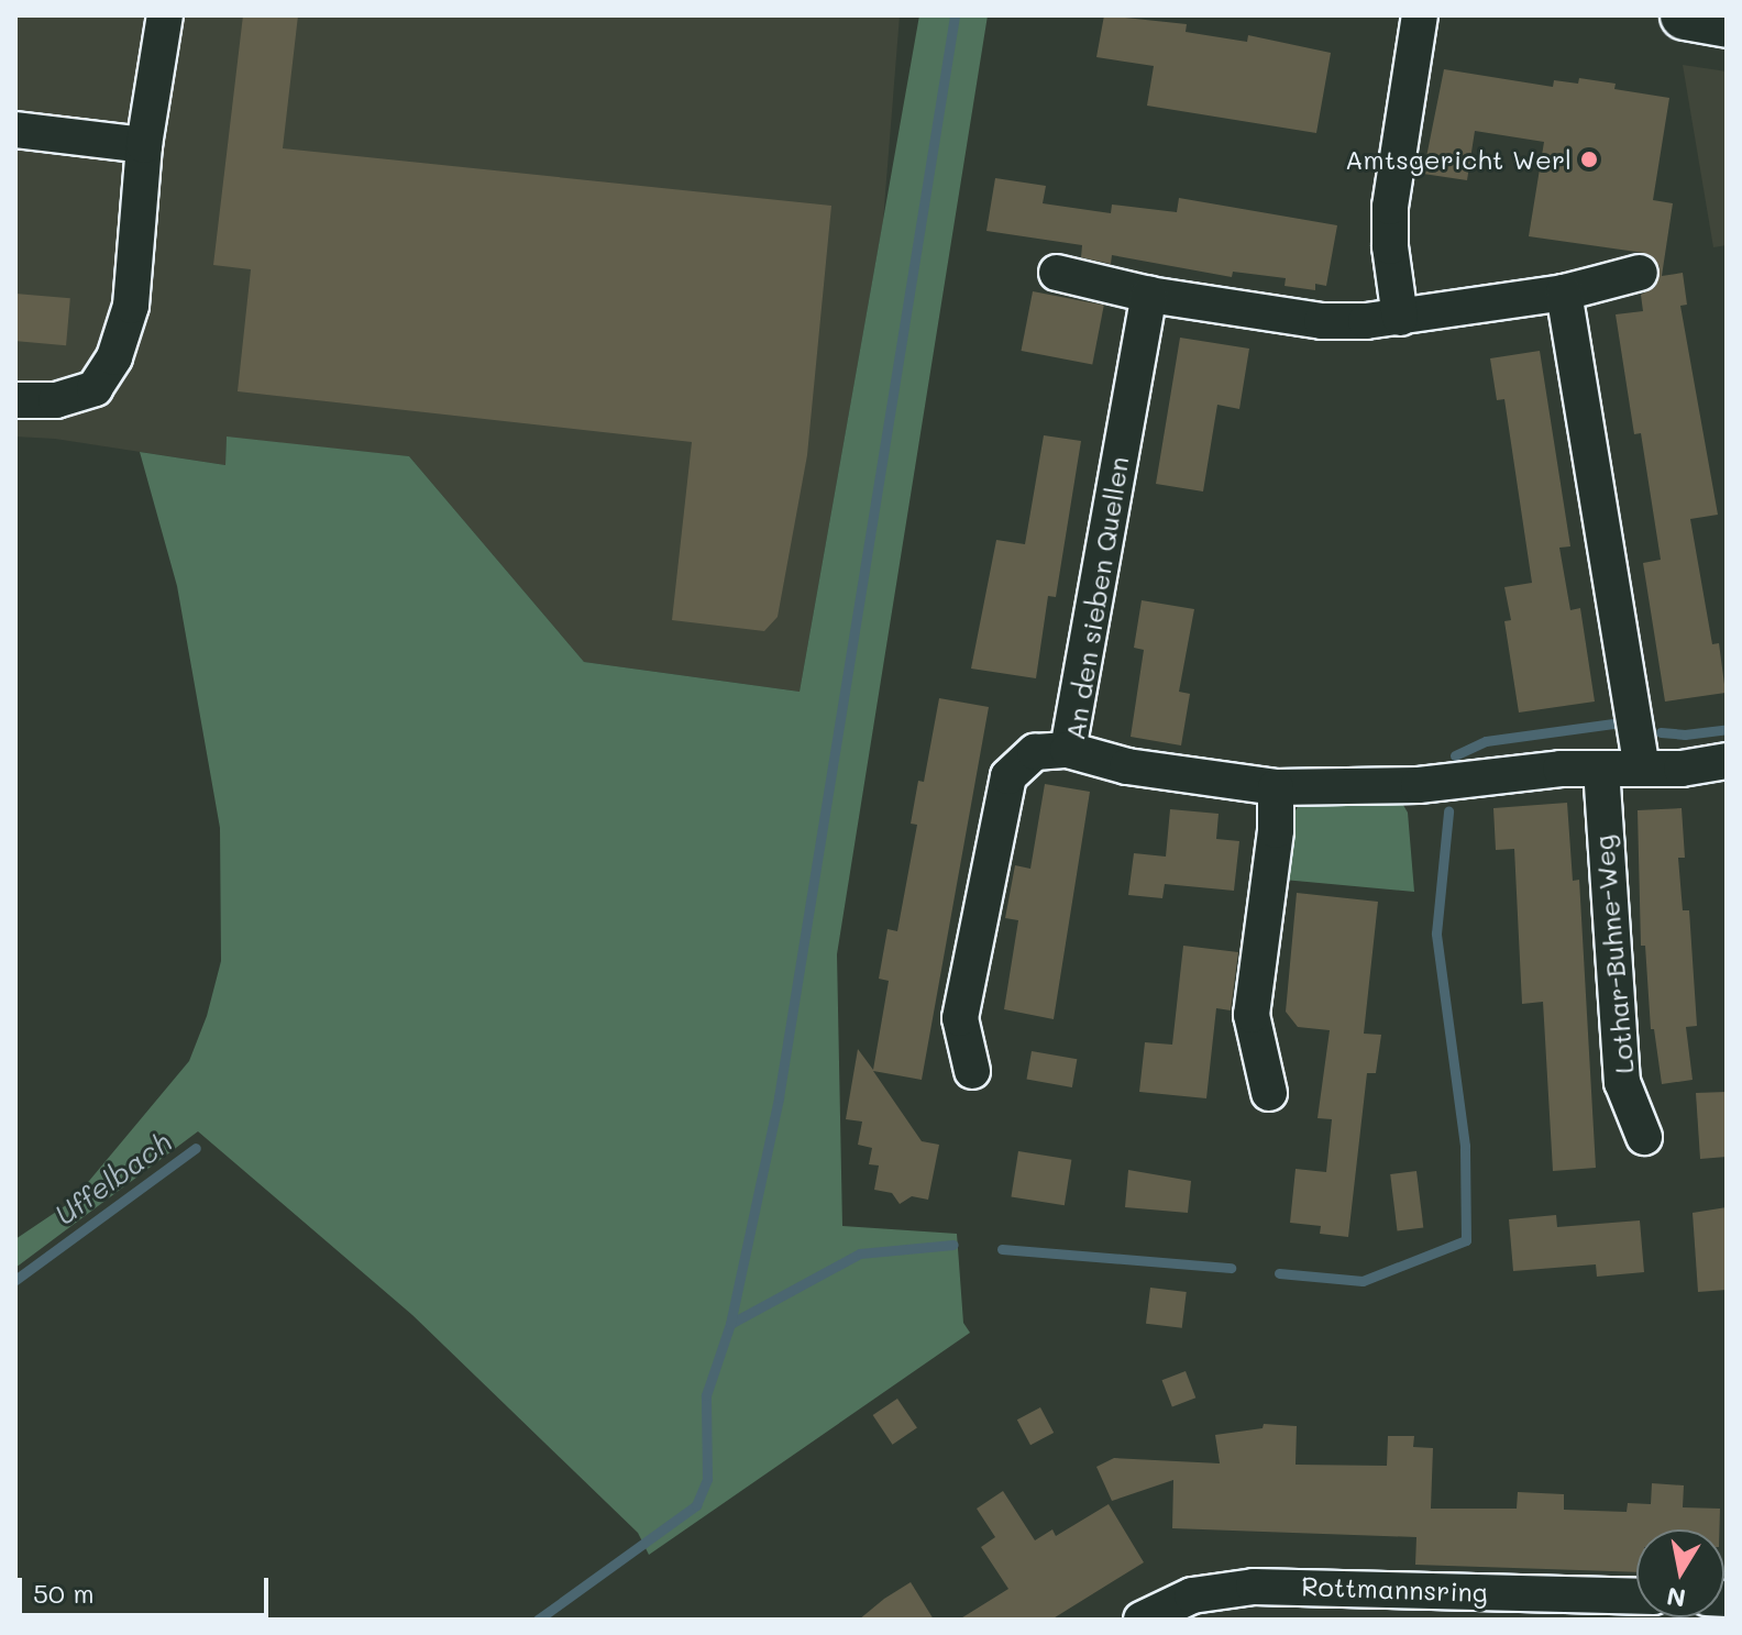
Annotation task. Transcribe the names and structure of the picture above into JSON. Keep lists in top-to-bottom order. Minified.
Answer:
{"streets":{"street":["An den sieben Quellen","Lothar-Buhne-Weg","Rottmannsring"]},"crossings":[["An den sieben Quellen","Lothar-Buhne-Weg"]],"water":["Uffelbach"],"places":["Amtsgericht Werl"],"scale_bar":"50 m","north":"bottom"}
